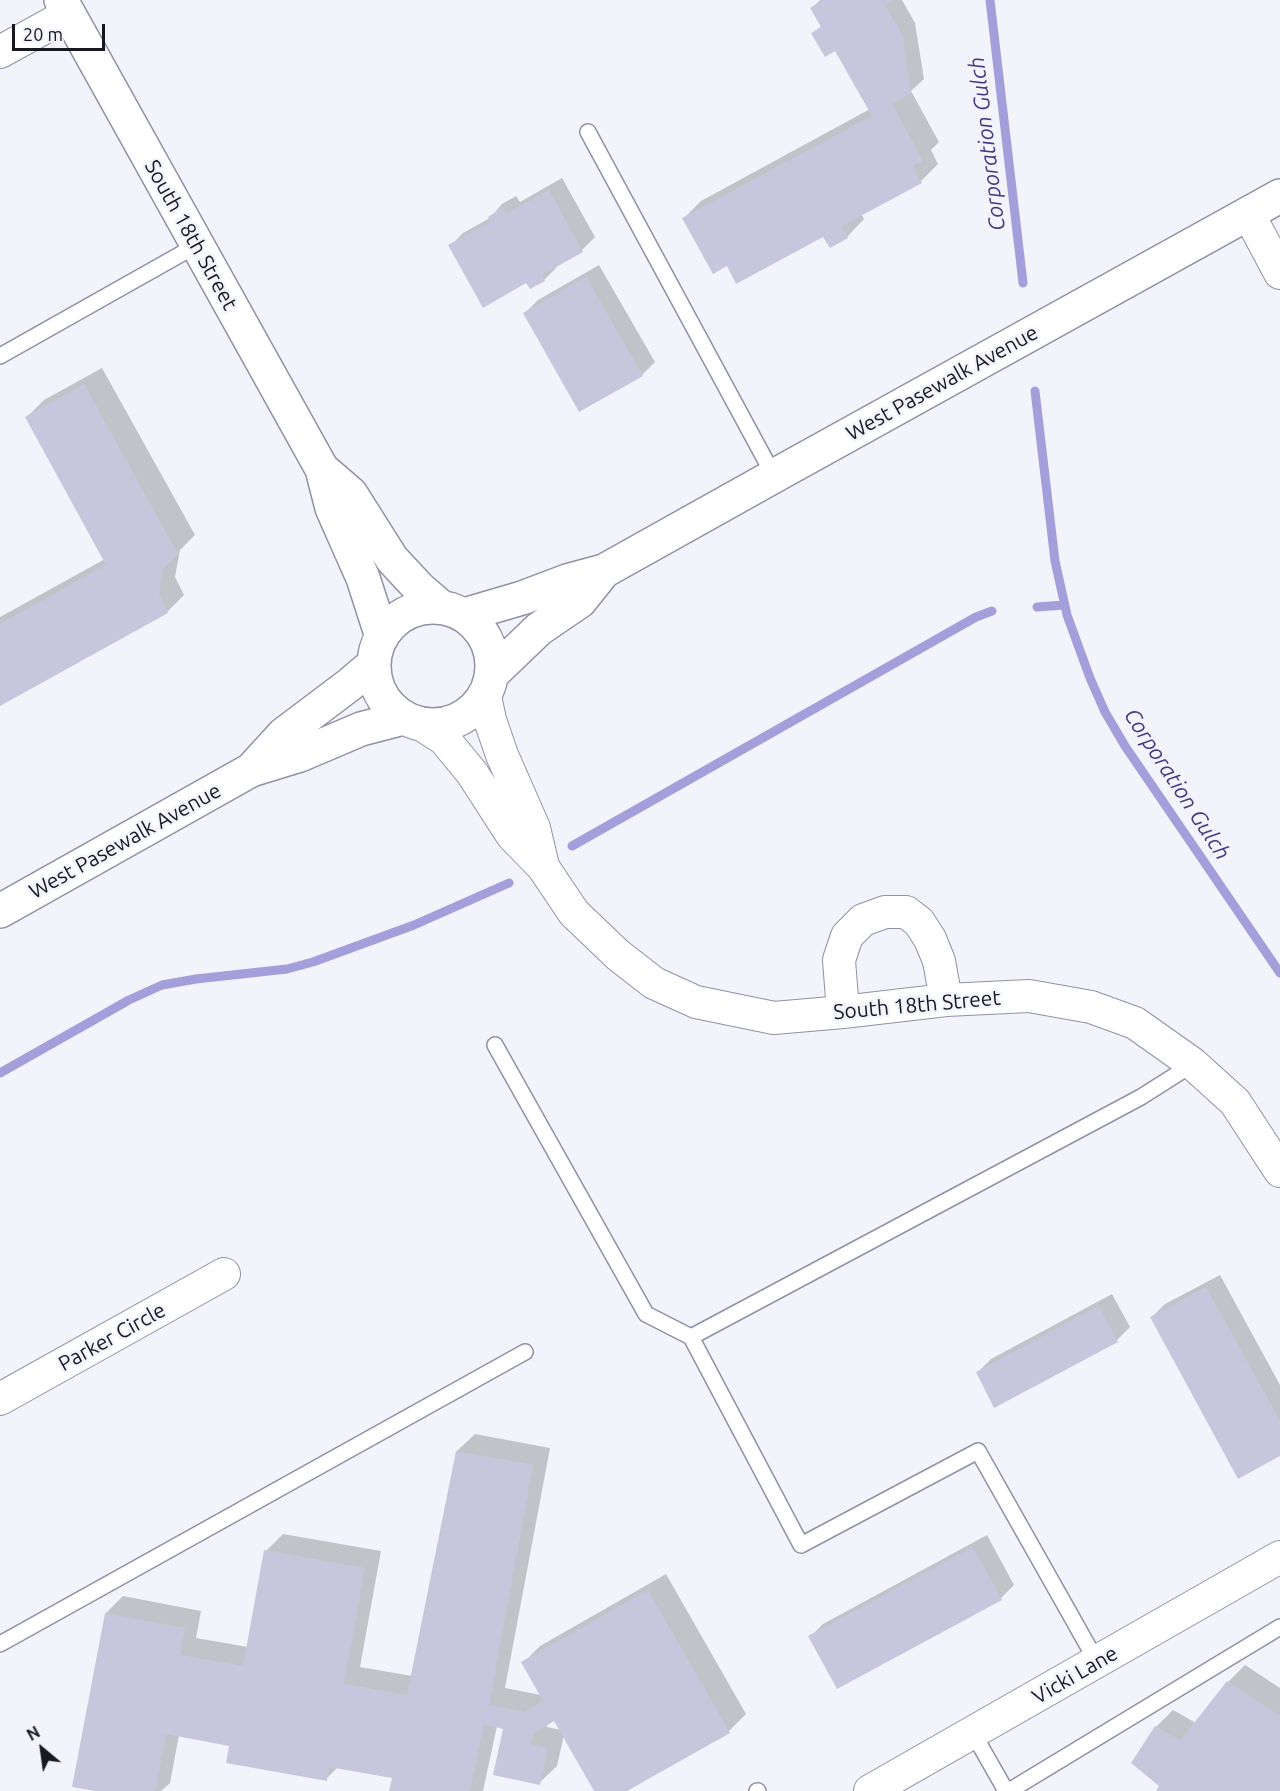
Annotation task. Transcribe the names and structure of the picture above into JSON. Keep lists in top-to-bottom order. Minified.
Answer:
{"streets":{"street":["South 18th Street","West Pasewalk Avenue","Parker Circle","Vicki Lane"]},"crossings":[["South 18th Street","West Pasewalk Avenue"]],"water":["Corporation Gulch"],"scale_bar":"20 m","north":"top left"}
